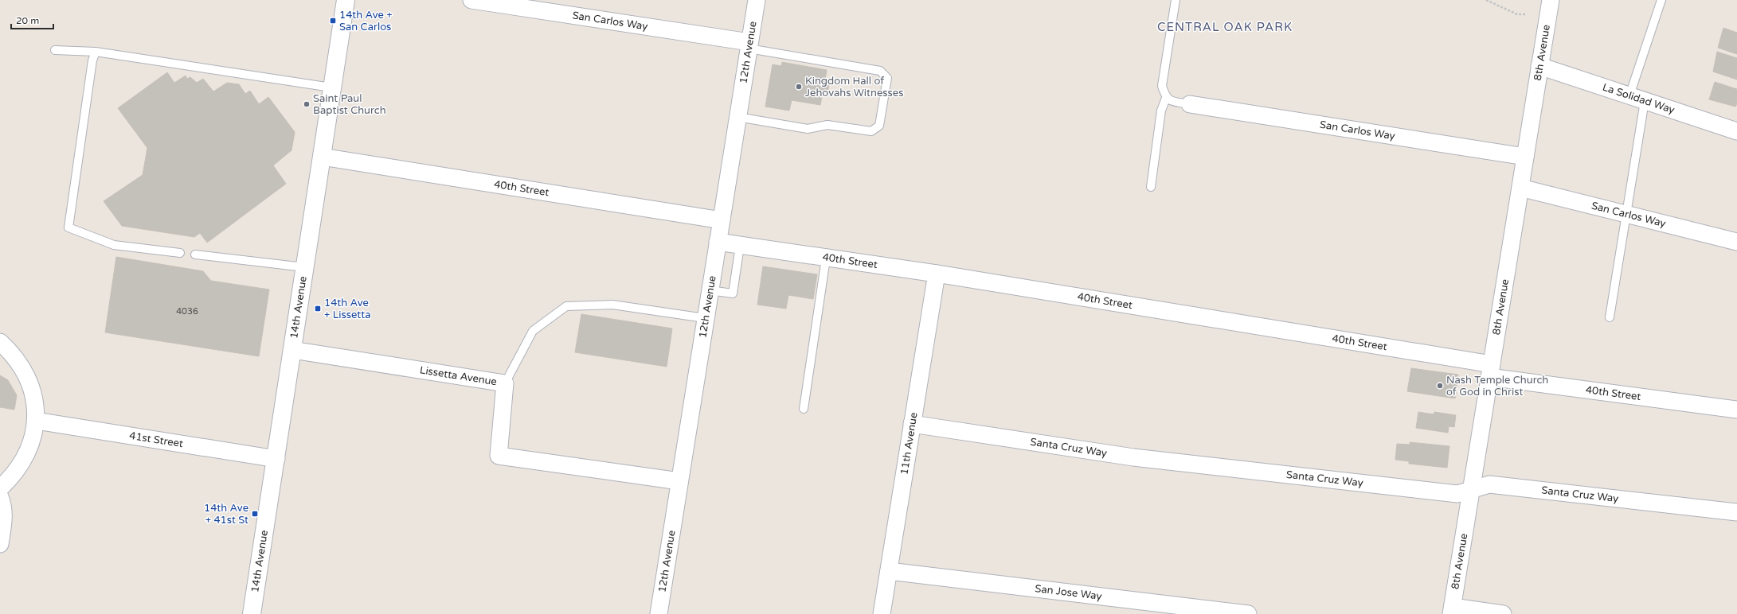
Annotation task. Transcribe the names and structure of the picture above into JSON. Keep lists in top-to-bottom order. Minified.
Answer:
{"streets":{"street":["San Carlos Way","12th Avenue","8th Avenue","La Solidad Way","40th Street","14th Avenue","Lissetta Avenue","41st Street","11th Avenue","Santa Cruz Way","San Jose Way"]},"crossings":[["San Carlos Way","12th Avenue"],["San Carlos Way","8th Avenue"],["12th Avenue","40th Street"],["12th Avenue","Lissetta Avenue"],["8th Avenue","La Solidad Way"],["8th Avenue","40th Street"],["8th Avenue","Santa Cruz Way"],["40th Street","14th Avenue"],["40th Street","11th Avenue"],["14th Avenue","Lissetta Avenue"],["14th Avenue","41st Street"],["11th Avenue","Santa Cruz Way"],["11th Avenue","San Jose Way"]],"districts":["CENTRAL OAK PARK"],"places":{"transit":["14th Ave + San Carlos","14th Ave + Lissetta","14th Ave + 41st St"],"other":["Kingdom Hall of Jehovahs Witnesses","Saint Paul Baptist Church","Nash Temple Church of God in Christ"]},"house_numbers":["4036"],"scale_bar":"20 m"}
